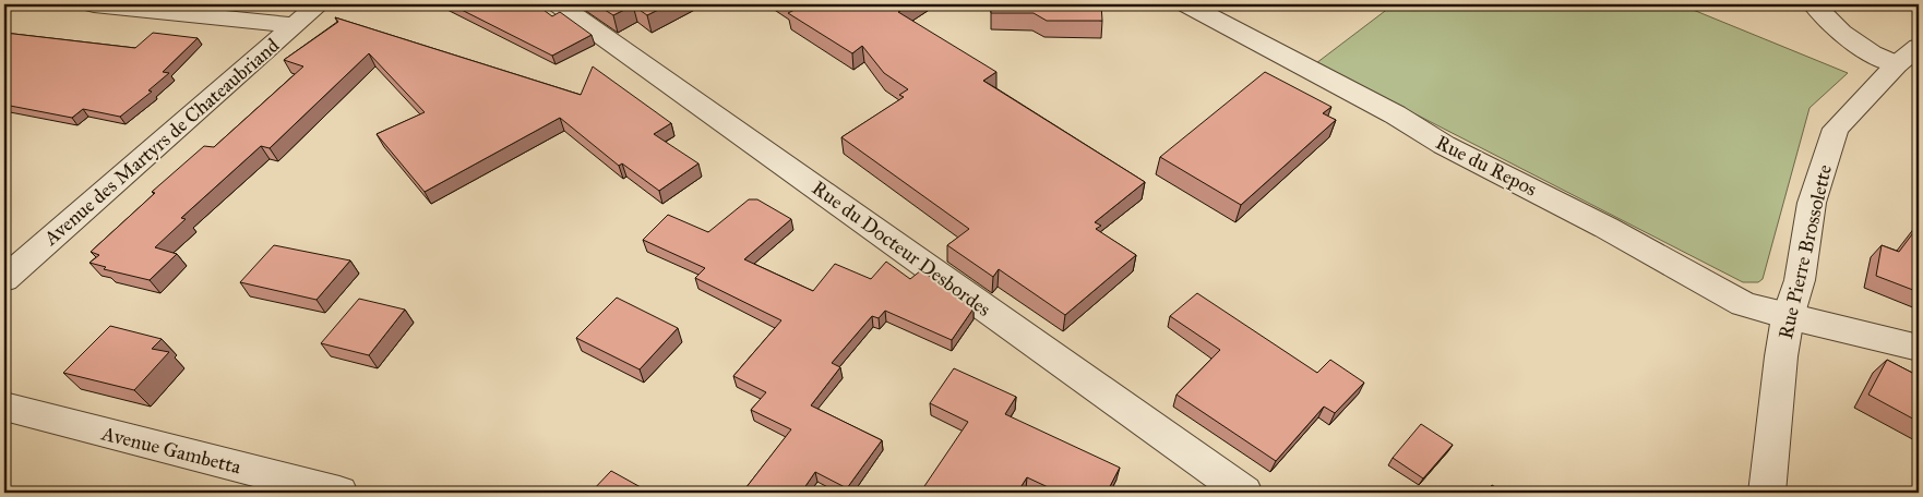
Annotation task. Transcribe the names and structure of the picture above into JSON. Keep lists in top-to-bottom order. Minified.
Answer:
{"streets":{"street":["Avenue des Martyrs de Chateaubriand","Rue du Repos","Rue du Docteur Desbordes","Rue Pierre Brossolette","Avenue Gambetta"]},"crossings":[["Rue du Repos","Rue Pierre Brossolette"]]}
